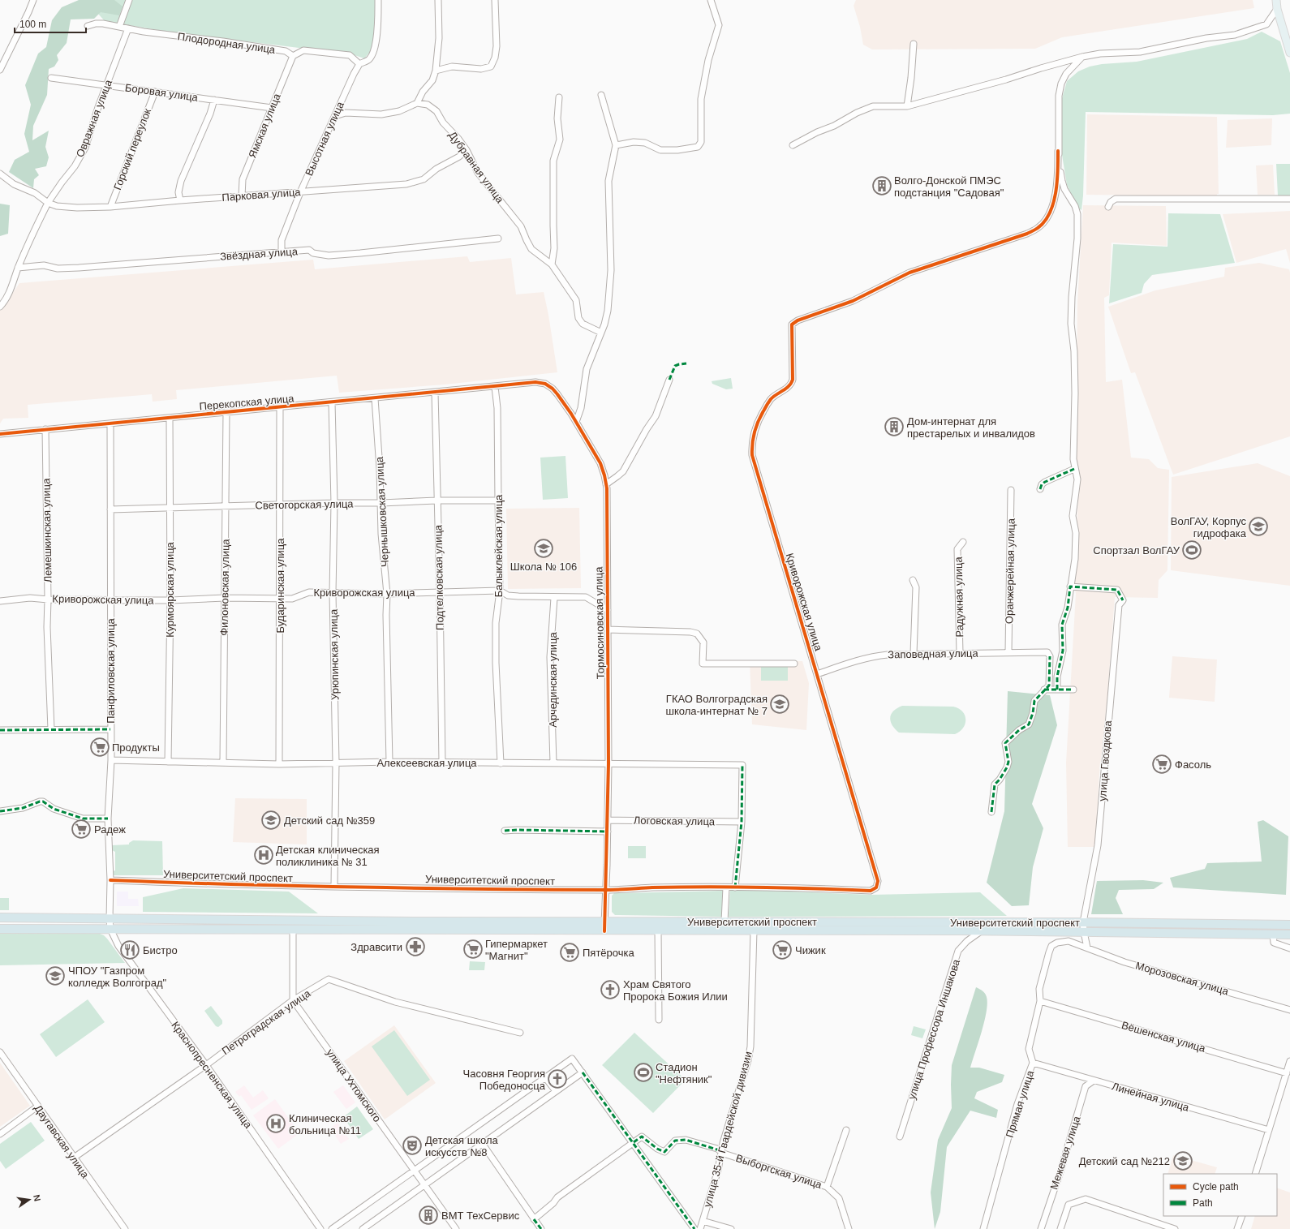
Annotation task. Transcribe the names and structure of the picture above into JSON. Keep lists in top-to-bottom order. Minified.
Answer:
{"streets":{"highway":["Университетский проспект"],"street":["Плодородная улица","Боровая улица","Овражная улица","Ямская улица","Высотная улица","Горский переулок","Дубравная улица","Парковая улица","Звёздная улица","Перекопская улица","Светогорская улица","Чернышковская улица","Лемешкинская улица","Балыклейская улица","Оранжерейная улица","Подтелковская улица","Бударинская улица","Филоновская улица","Курмоярская улица","Криворожская улица","Радужная улица","Тормосиновская улица","Заповедная улица","Урюпинская улица","Панфиловская улица","Арчединская улица","улица Гвоздкова","Алексеевская улица","Логовская улица","Морозовская улица","Петроградская улица","улица Профессора Иншакова","Вёшенская улица","Краснопресненская улица","улица Ухтомского","Линейная улица","Прямая улица","улица 35-й Гвардейской дивизии","Даугавская улица","Межевая улица","Выборгская улица"]},"crossings":[["Плодородная улица","Овражная улица"],["Плодородная улица","Ямская улица"],["Боровая улица","Овражная улица"],["Боровая улица","Ямская улица"],["Боровая улица","Горский переулок"],["Овражная улица","Парковая улица"],["Овражная улица","Звёздная улица"],["Ямская улица","Парковая улица"],["Высотная улица","Парковая улица"],["Высотная улица","Звёздная улица"],["Горский переулок","Парковая улица"],["Дубравная улица","Парковая улица"],["Перекопская улица","Чернышковская улица"],["Перекопская улица","Лемешкинская улица"],["Перекопская улица","Балыклейская улица"],["Перекопская улица","Подтелковская улица"],["Перекопская улица","Бударинская улица"],["Перекопская улица","Филоновская улица"],["Перекопская улица","Курмоярская улица"],["Перекопская улица","Тормосиновская улица"],["Перекопская улица","Урюпинская улица"],["Перекопская улица","Панфиловская улица"],["Светогорская улица","Чернышковская улица"],["Светогорская улица","Балыклейская улица"],["Светогорская улица","Подтелковская улица"],["Светогорская улица","Бударинская улица"],["Светогорская улица","Филоновская улица"],["Светогорская улица","Курмоярская улица"],["Светогорская улица","Урюпинская улица"],["Светогорская улица","Панфиловская улица"],["Чернышковская улица","Криворожская улица"],["Чернышковская улица","Алексеевская улица"],["Лемешкинская улица","Криворожская улица"],["Балыклейская улица","Криворожская улица"],["Балыклейская улица","Тормосиновская улица"],["Балыклейская улица","Алексеевская улица"],["Оранжерейная улица","Заповедная улица"],["Подтелковская улица","Криворожская улица"],["Подтелковская улица","Алексеевская улица"],["Бударинская улица","Криворожская улица"],["Бударинская улица","Алексеевская улица"],["Филоновская улица","Криворожская улица"],["Филоновская улица","Алексеевская улица"],["Курмоярская улица","Криворожская улица"],["Курмоярская улица","Алексеевская улица"],["Криворожская улица","Тормосиновская улица"],["Криворожская улица","Заповедная улица"],["Криворожская улица","Урюпинская улица"],["Криворожская улица","Панфиловская улица"],["Криворожская улица","Арчединская улица"],["Криворожская улица","Университетский проспект"],["Радужная улица","Заповедная улица"],["Тормосиновская улица","Алексеевская улица"],["Тормосиновская улица","Логовская улица"],["Тормосиновская улица","Университетский проспект"],["Урюпинская улица","Алексеевская улица"],["Урюпинская улица","Университетский проспект"],["Панфиловская улица","Алексеевская улица"],["Панфиловская улица","Университетский проспект"],["Панфиловская улица","Краснопресненская улица"],["Арчединская улица","Алексеевская улица"],["улица Гвоздкова","Университетский проспект"],["улица Гвоздкова","Морозовская улица"],["Алексеевская улица","Логовская улица"],["Университетский проспект","улица Профессора Иншакова"],["Университетский проспект","Краснопресненская улица"],["Университетский проспект","улица 35-й Гвардейской дивизии"],["Морозовская улица","Прямая улица"],["Петроградская улица","Краснопресненская улица"],["Петроградская улица","улица Ухтомского"],["Петроградская улица","Даугавская улица"],["Вёшенская улица","Прямая улица"],["Линейная улица","Прямая улица"],["Линейная улица","Межевая улица"],["улица 35-й Гвардейской дивизии","Выборгская улица"]],"places":{"building":["Волго-Донской ПМЭС подстанция \"Садовая\"","Дом-интернат для престарелых и инвалидов","ВМТ ТехСервис"],"school or university":["ВолГАУ, Корпус гидрофака","Школа № 106","ГКАО Волгоградская школа-интернат № 7","Детский сад №359","ЧПОУ \"Газпром колледж Волгоград\"","Детский сад №212"],"sports":["Спортзал ВолГАУ","Стадион \"Нефтяник\""],"supermarket":["Продукты","Фасоль","Радеж","Гипермаркет \"Магнит\"","Чижик","Пятёрочка"],"hospital":["Детская клиническая поликлиника № 31","Клиническая больница №11"],"pharmacy":["Здравсити"],"restaurant":["Бистро"],"church":["Храм Святого Пророка Божия Илии","Часовня Георгия Победоносца"],"theatre":["Детская школа искусств №8"]},"legend":["Cycle path","Path"],"scale_bar":"100 m","north":"right"}
